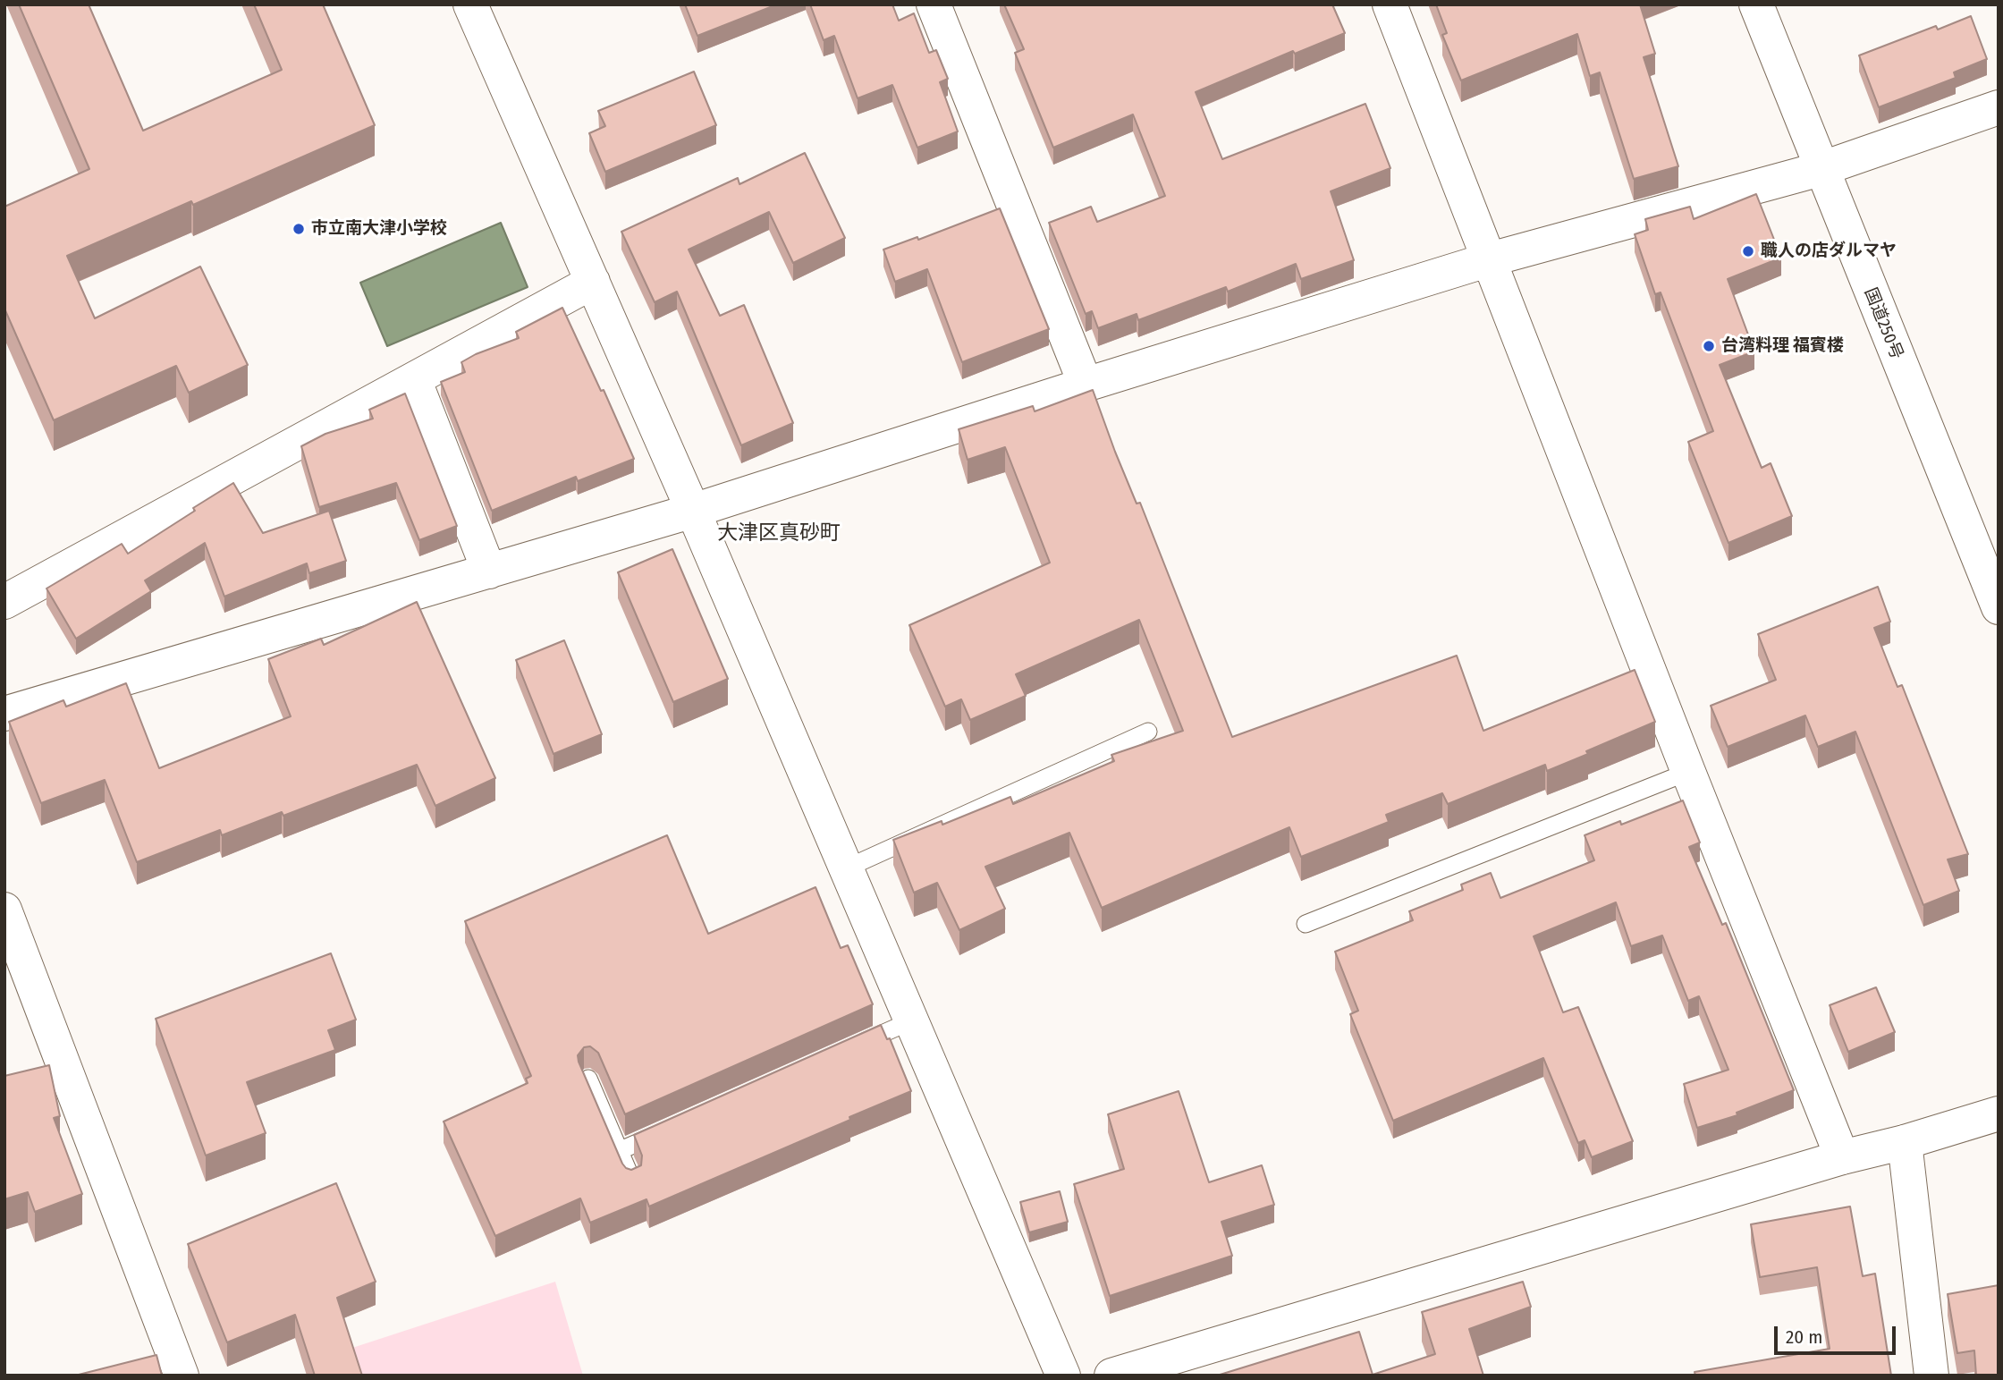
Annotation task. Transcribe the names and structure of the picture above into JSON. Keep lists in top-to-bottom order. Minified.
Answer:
{"streets":{"main road":["国道250号"]},"districts":["大津区真砂町"],"places":["市立南大津小学校","職人の店ダルマヤ","台湾料理 福賓楼"],"scale_bar":"20 m"}
